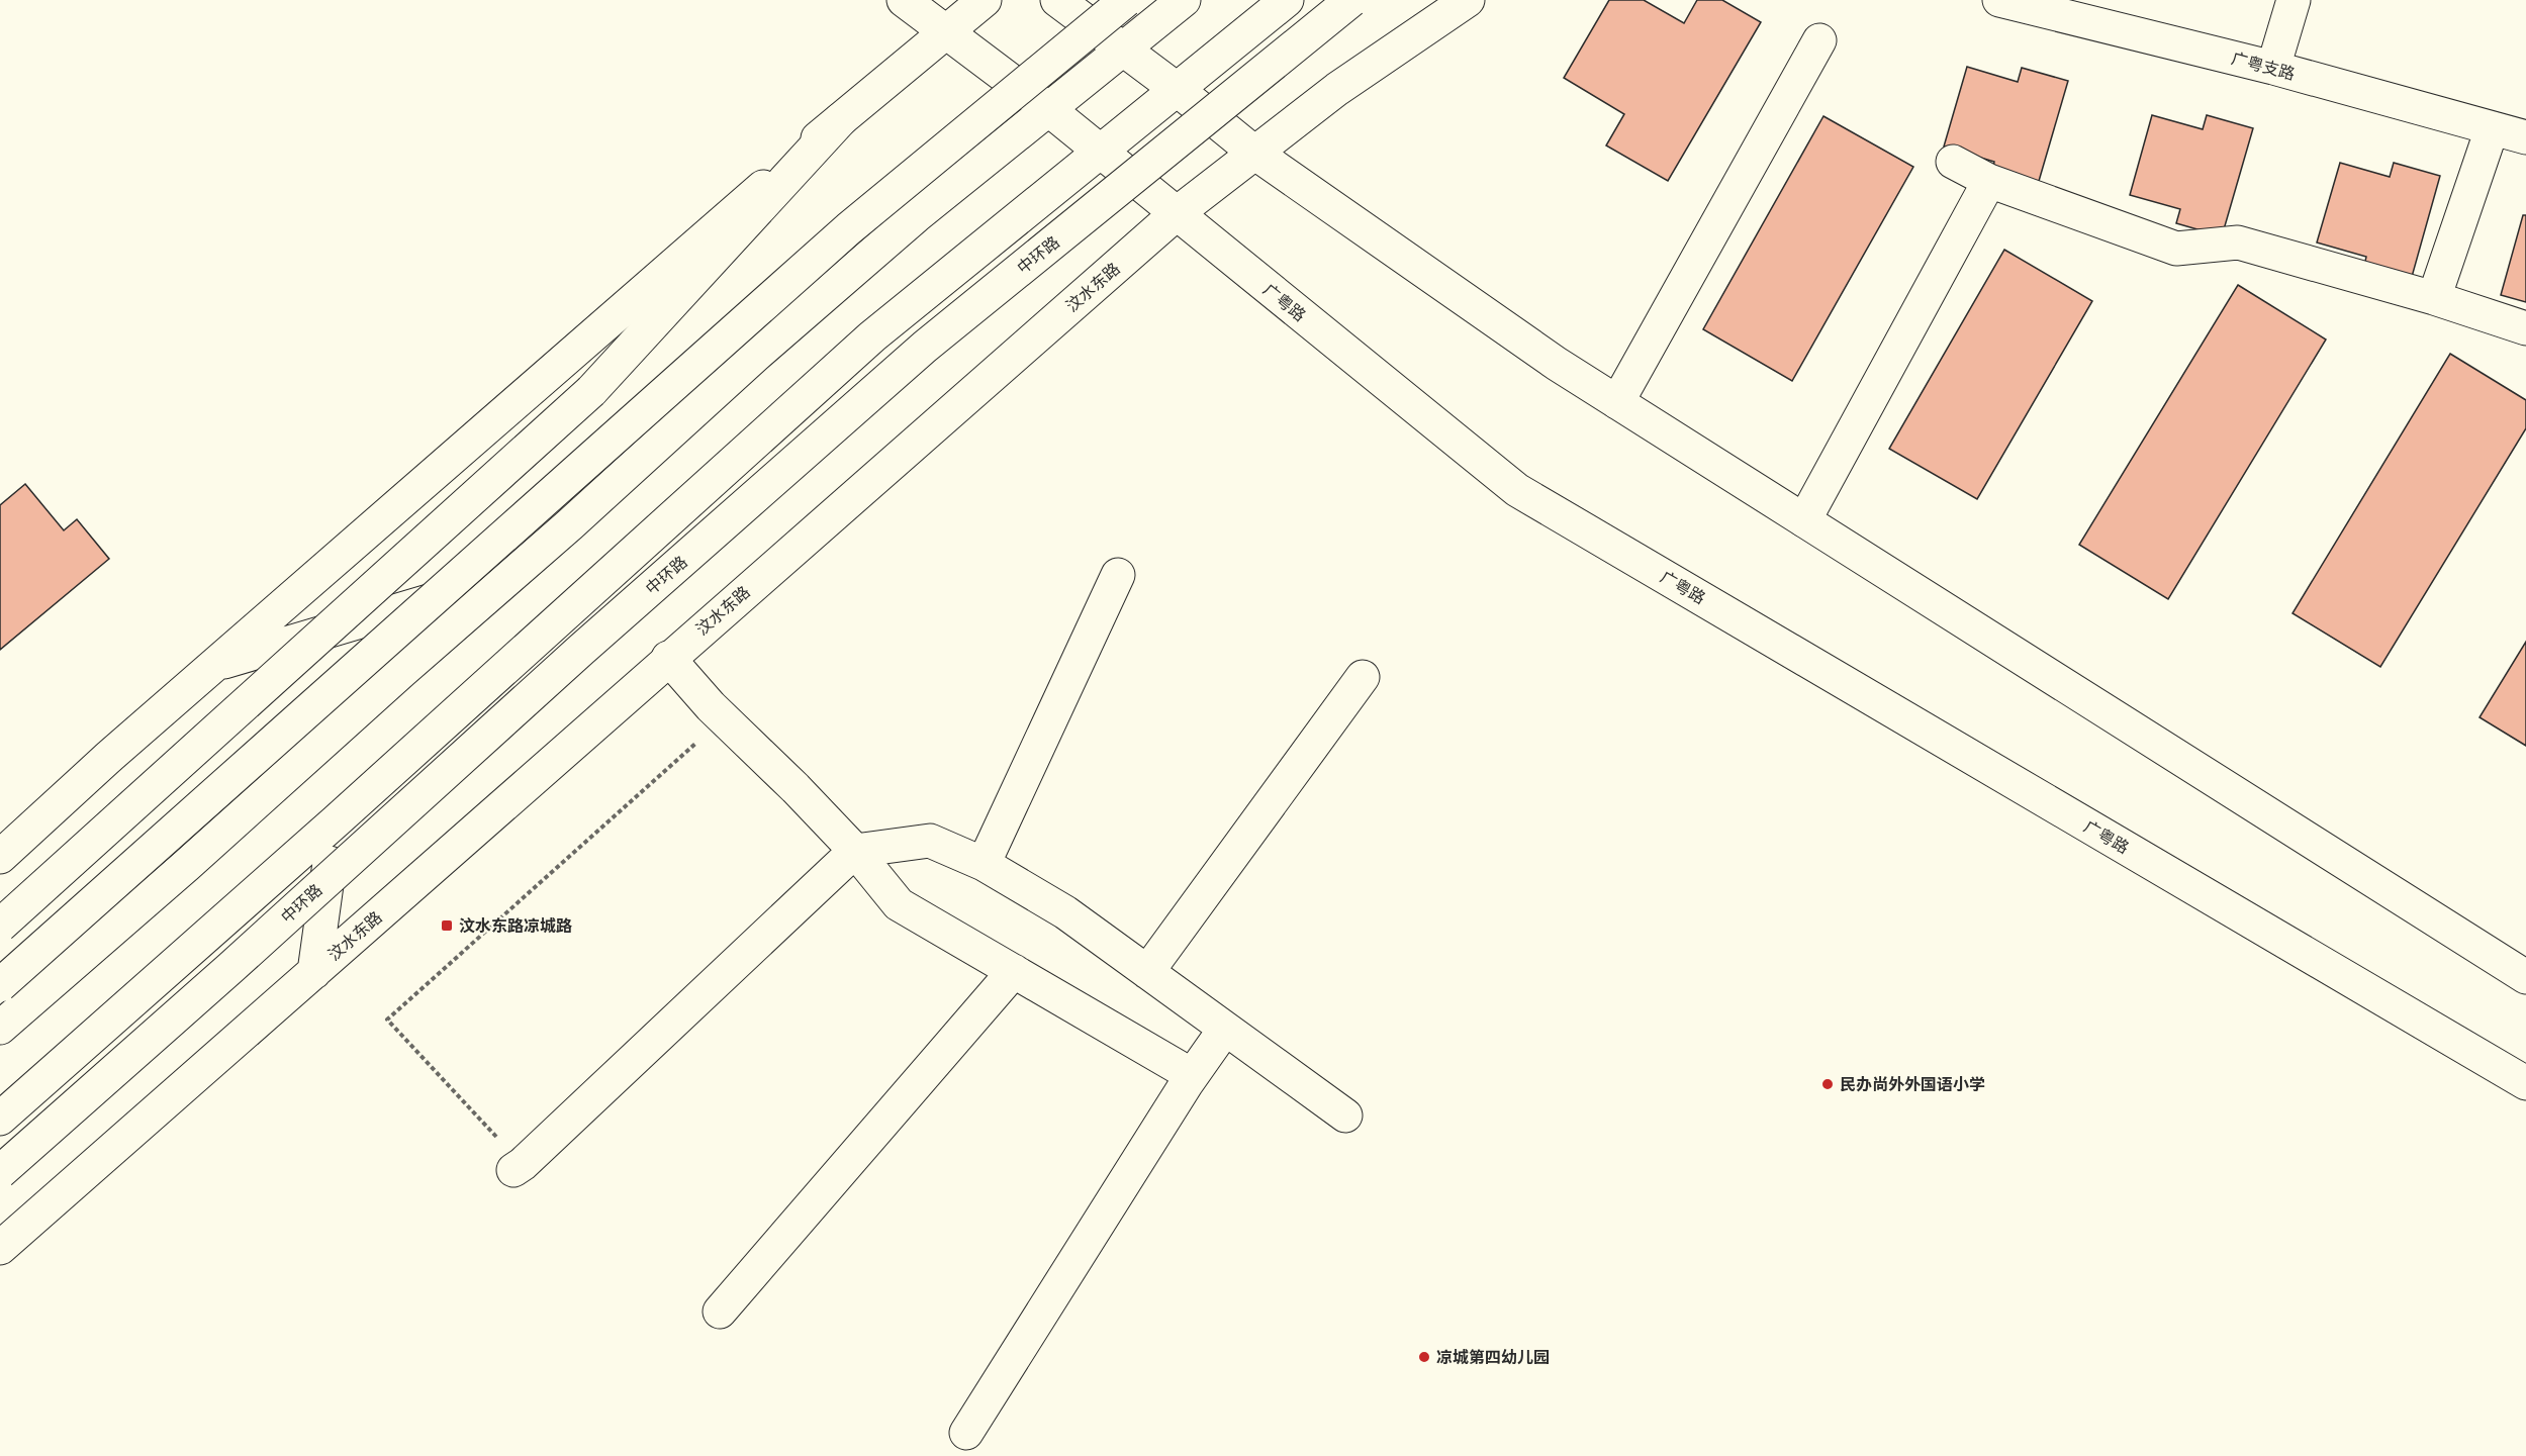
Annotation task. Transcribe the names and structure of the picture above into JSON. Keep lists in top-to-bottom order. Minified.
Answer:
{"streets":{"main road":["广粤支路","中环路","汶水东路","广粤路"]},"crossings":[["汶水东路","广粤路"]],"places":{"transit":["汶水东路凉城路"],"other":["民办尚外外国语小学","凉城第四幼儿园"]}}
